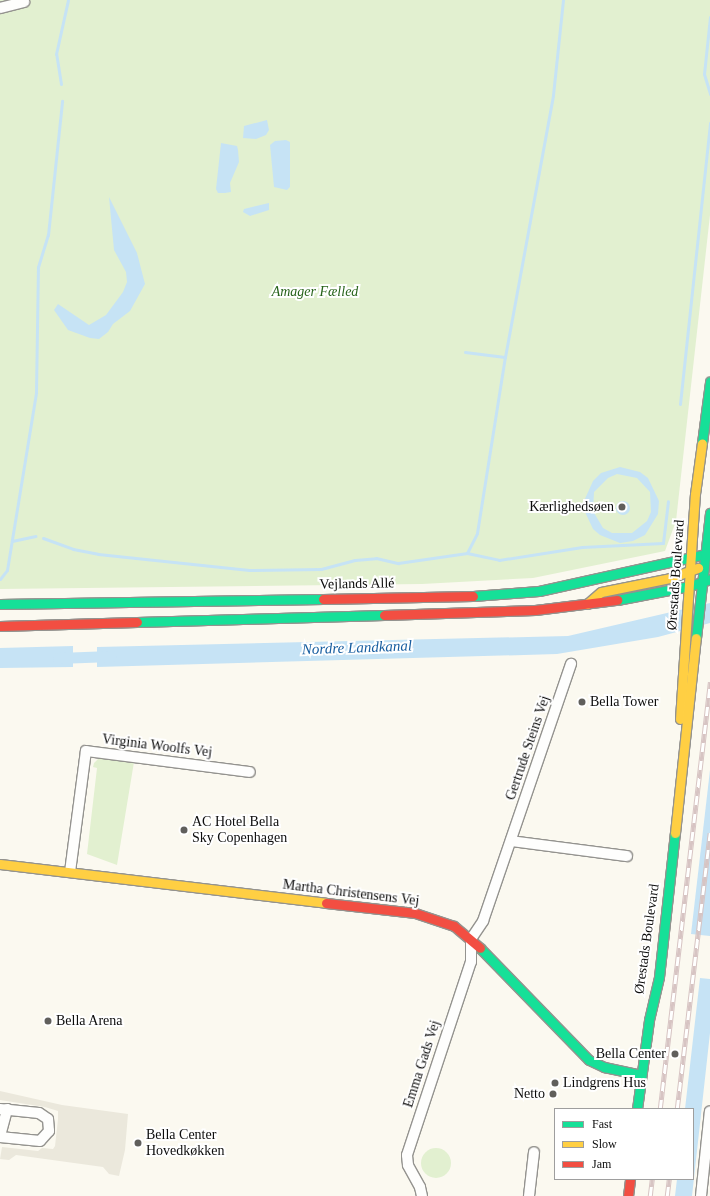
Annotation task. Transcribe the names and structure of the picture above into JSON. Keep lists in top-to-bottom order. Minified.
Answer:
{"streets":{"street":["Ørestads Boulevard","Vejlands Allé","Virginia Woolfs Vej","Gertrude Steins Vej","Martha Christensens Vej","Emma Gads Vej"]},"crossings":[["Ørestads Boulevard","Vejlands Allé"],["Ørestads Boulevard","Martha Christensens Vej"],["Virginia Woolfs Vej","Martha Christensens Vej"],["Gertrude Steins Vej","Martha Christensens Vej"],["Gertrude Steins Vej","Emma Gads Vej"],["Martha Christensens Vej","Emma Gads Vej"]],"water":["Nordre Landkanal"],"parks":["Amager Fælled"],"places":["Kærlighedsøen","Bella Tower","AC Hotel Bella Sky Copenhagen","Bella Arena","Bella Center","Lindgrens Hus","Netto","Bella Center Hovedkøkken"],"legend":["Fast","Slow","Jam"]}
